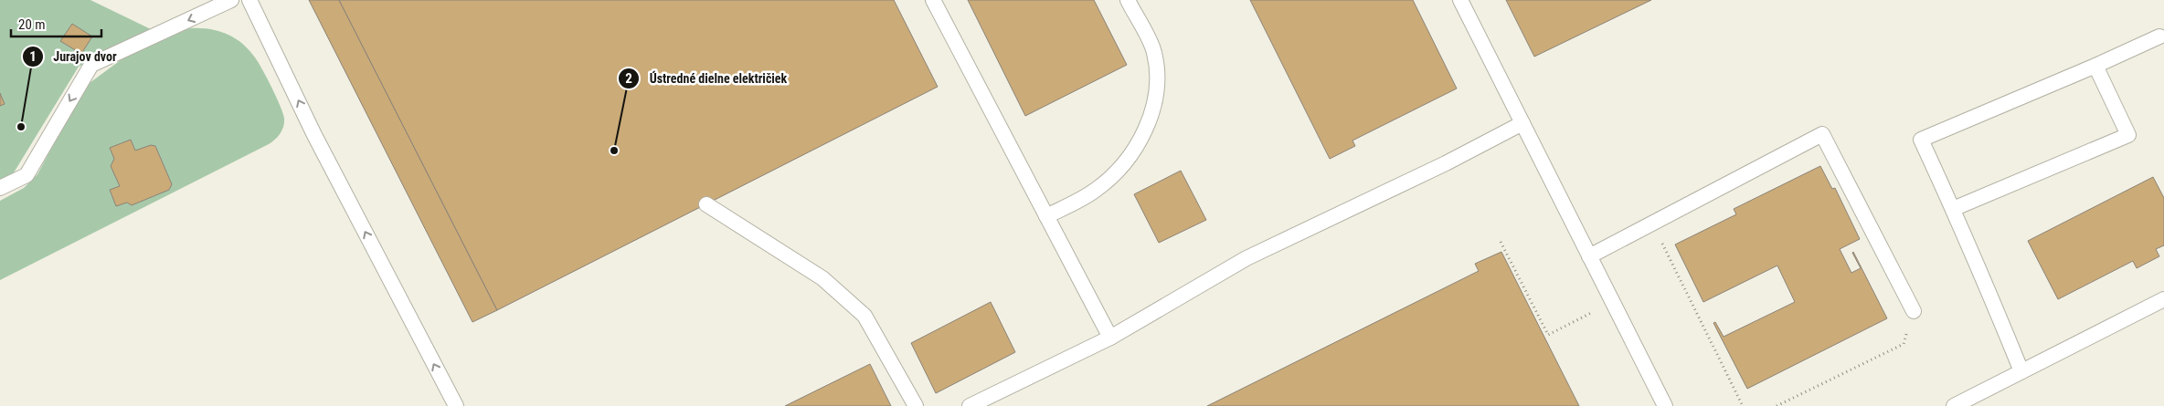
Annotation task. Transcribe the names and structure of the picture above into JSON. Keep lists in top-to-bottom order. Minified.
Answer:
{"places":["Jurajov dvor","Ústredné dielne električiek"],"scale_bar":"20 m"}
